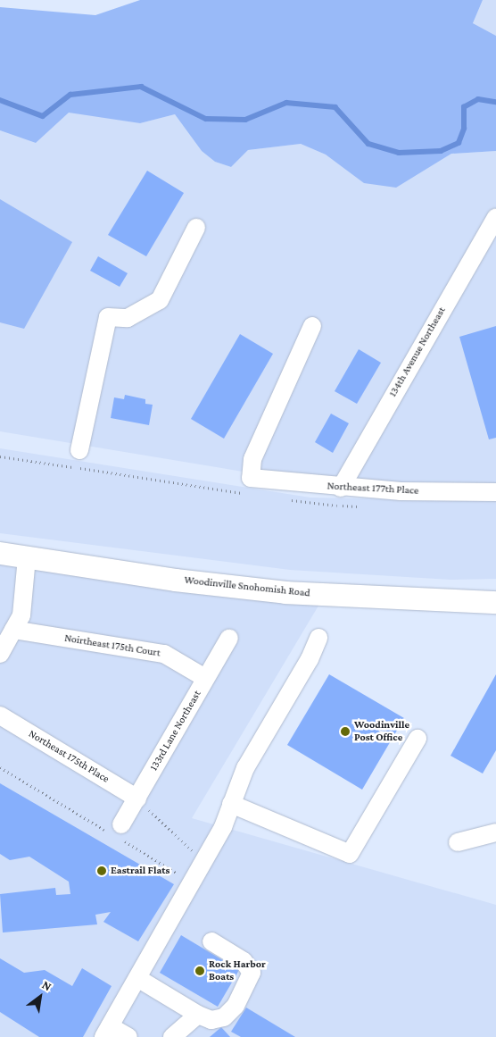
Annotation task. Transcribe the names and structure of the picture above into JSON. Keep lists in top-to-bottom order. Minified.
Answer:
{"streets":{"main road":["Woodinville Snohomish Road"],"street":["134th Avenue Northeast","Northeast 177th Place","Noirtheast 175th Court","133rd Lane Northeast","Northeast 175th Place"]},"crossings":[["134th Avenue Northeast","Northeast 177th Place"],["Noirtheast 175th Court","133rd Lane Northeast"],["133rd Lane Northeast","Northeast 175th Place"]],"places":["Woodinville Post Office","Eastrail Flats","Rock Harbor Boats"],"north":"top right"}
